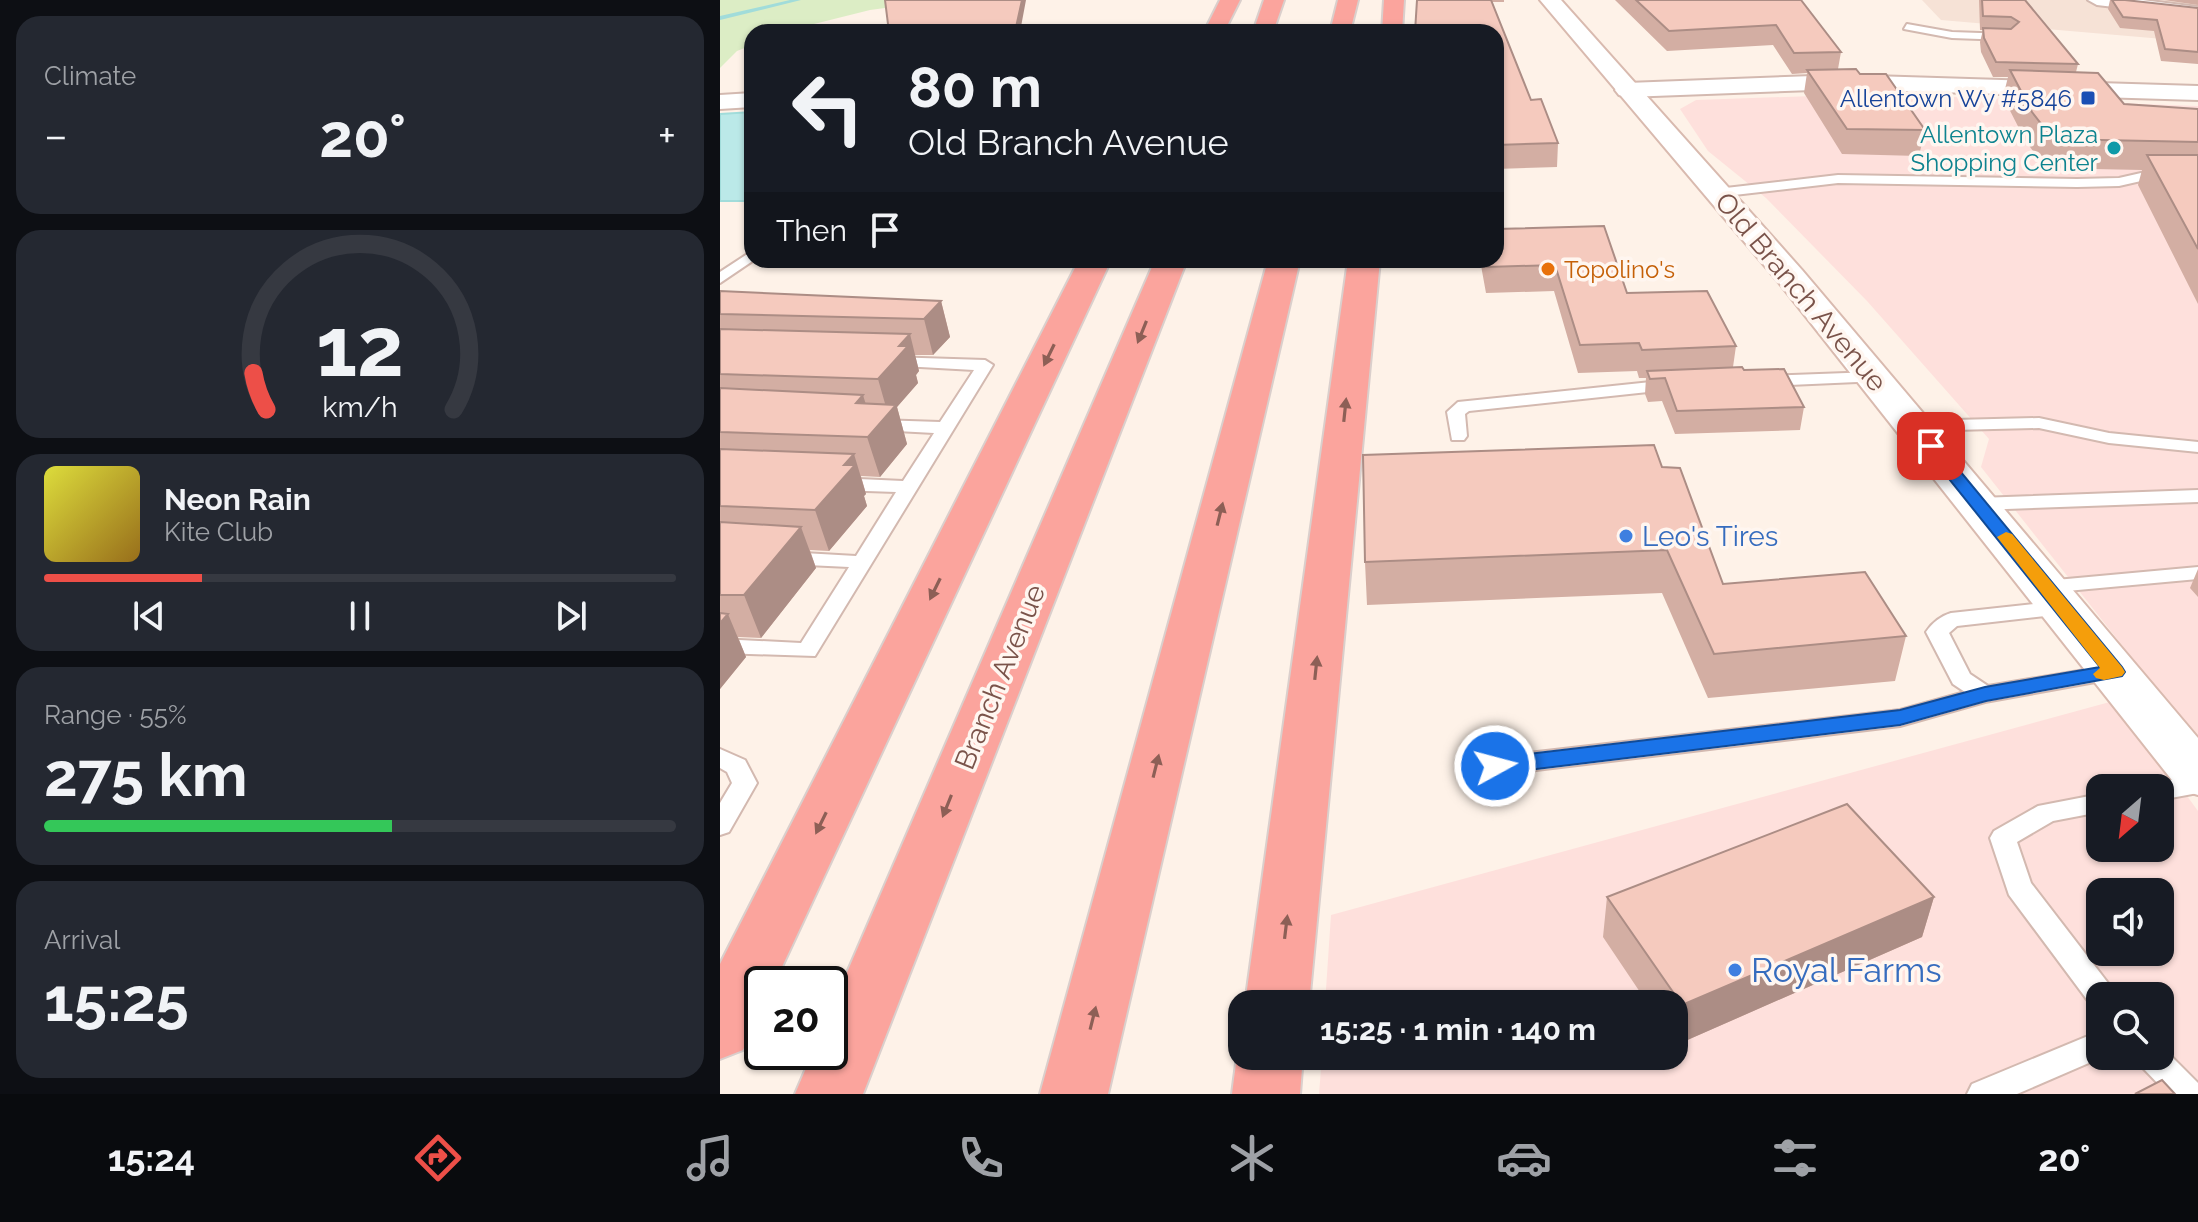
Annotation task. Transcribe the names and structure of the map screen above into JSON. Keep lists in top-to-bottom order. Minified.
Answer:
{"streets":{"highway":["Branch Avenue"],"main road":["Old Branch Avenue"]},"places":{"transit":["Allentown Wy #5846"],"other":["Allentown Plaza Shopping Center","Topolino's","Leo's Tires","Royal Farms"]},"north":"bottom left","page":{"tile":["Climate",["Range · 55%","275 km"],["Arrival","15:25"]],"turn":["80 m","Old Branch Avenue"],"heat":["−","20°","+"],"then":"Then","song":["Neon Rain","Kite Club"],"limit":"20","trip":"15:25 · 1 min · 140 m","tabs":["15:24","20°"],"gauge":["12","km/h"]}}
